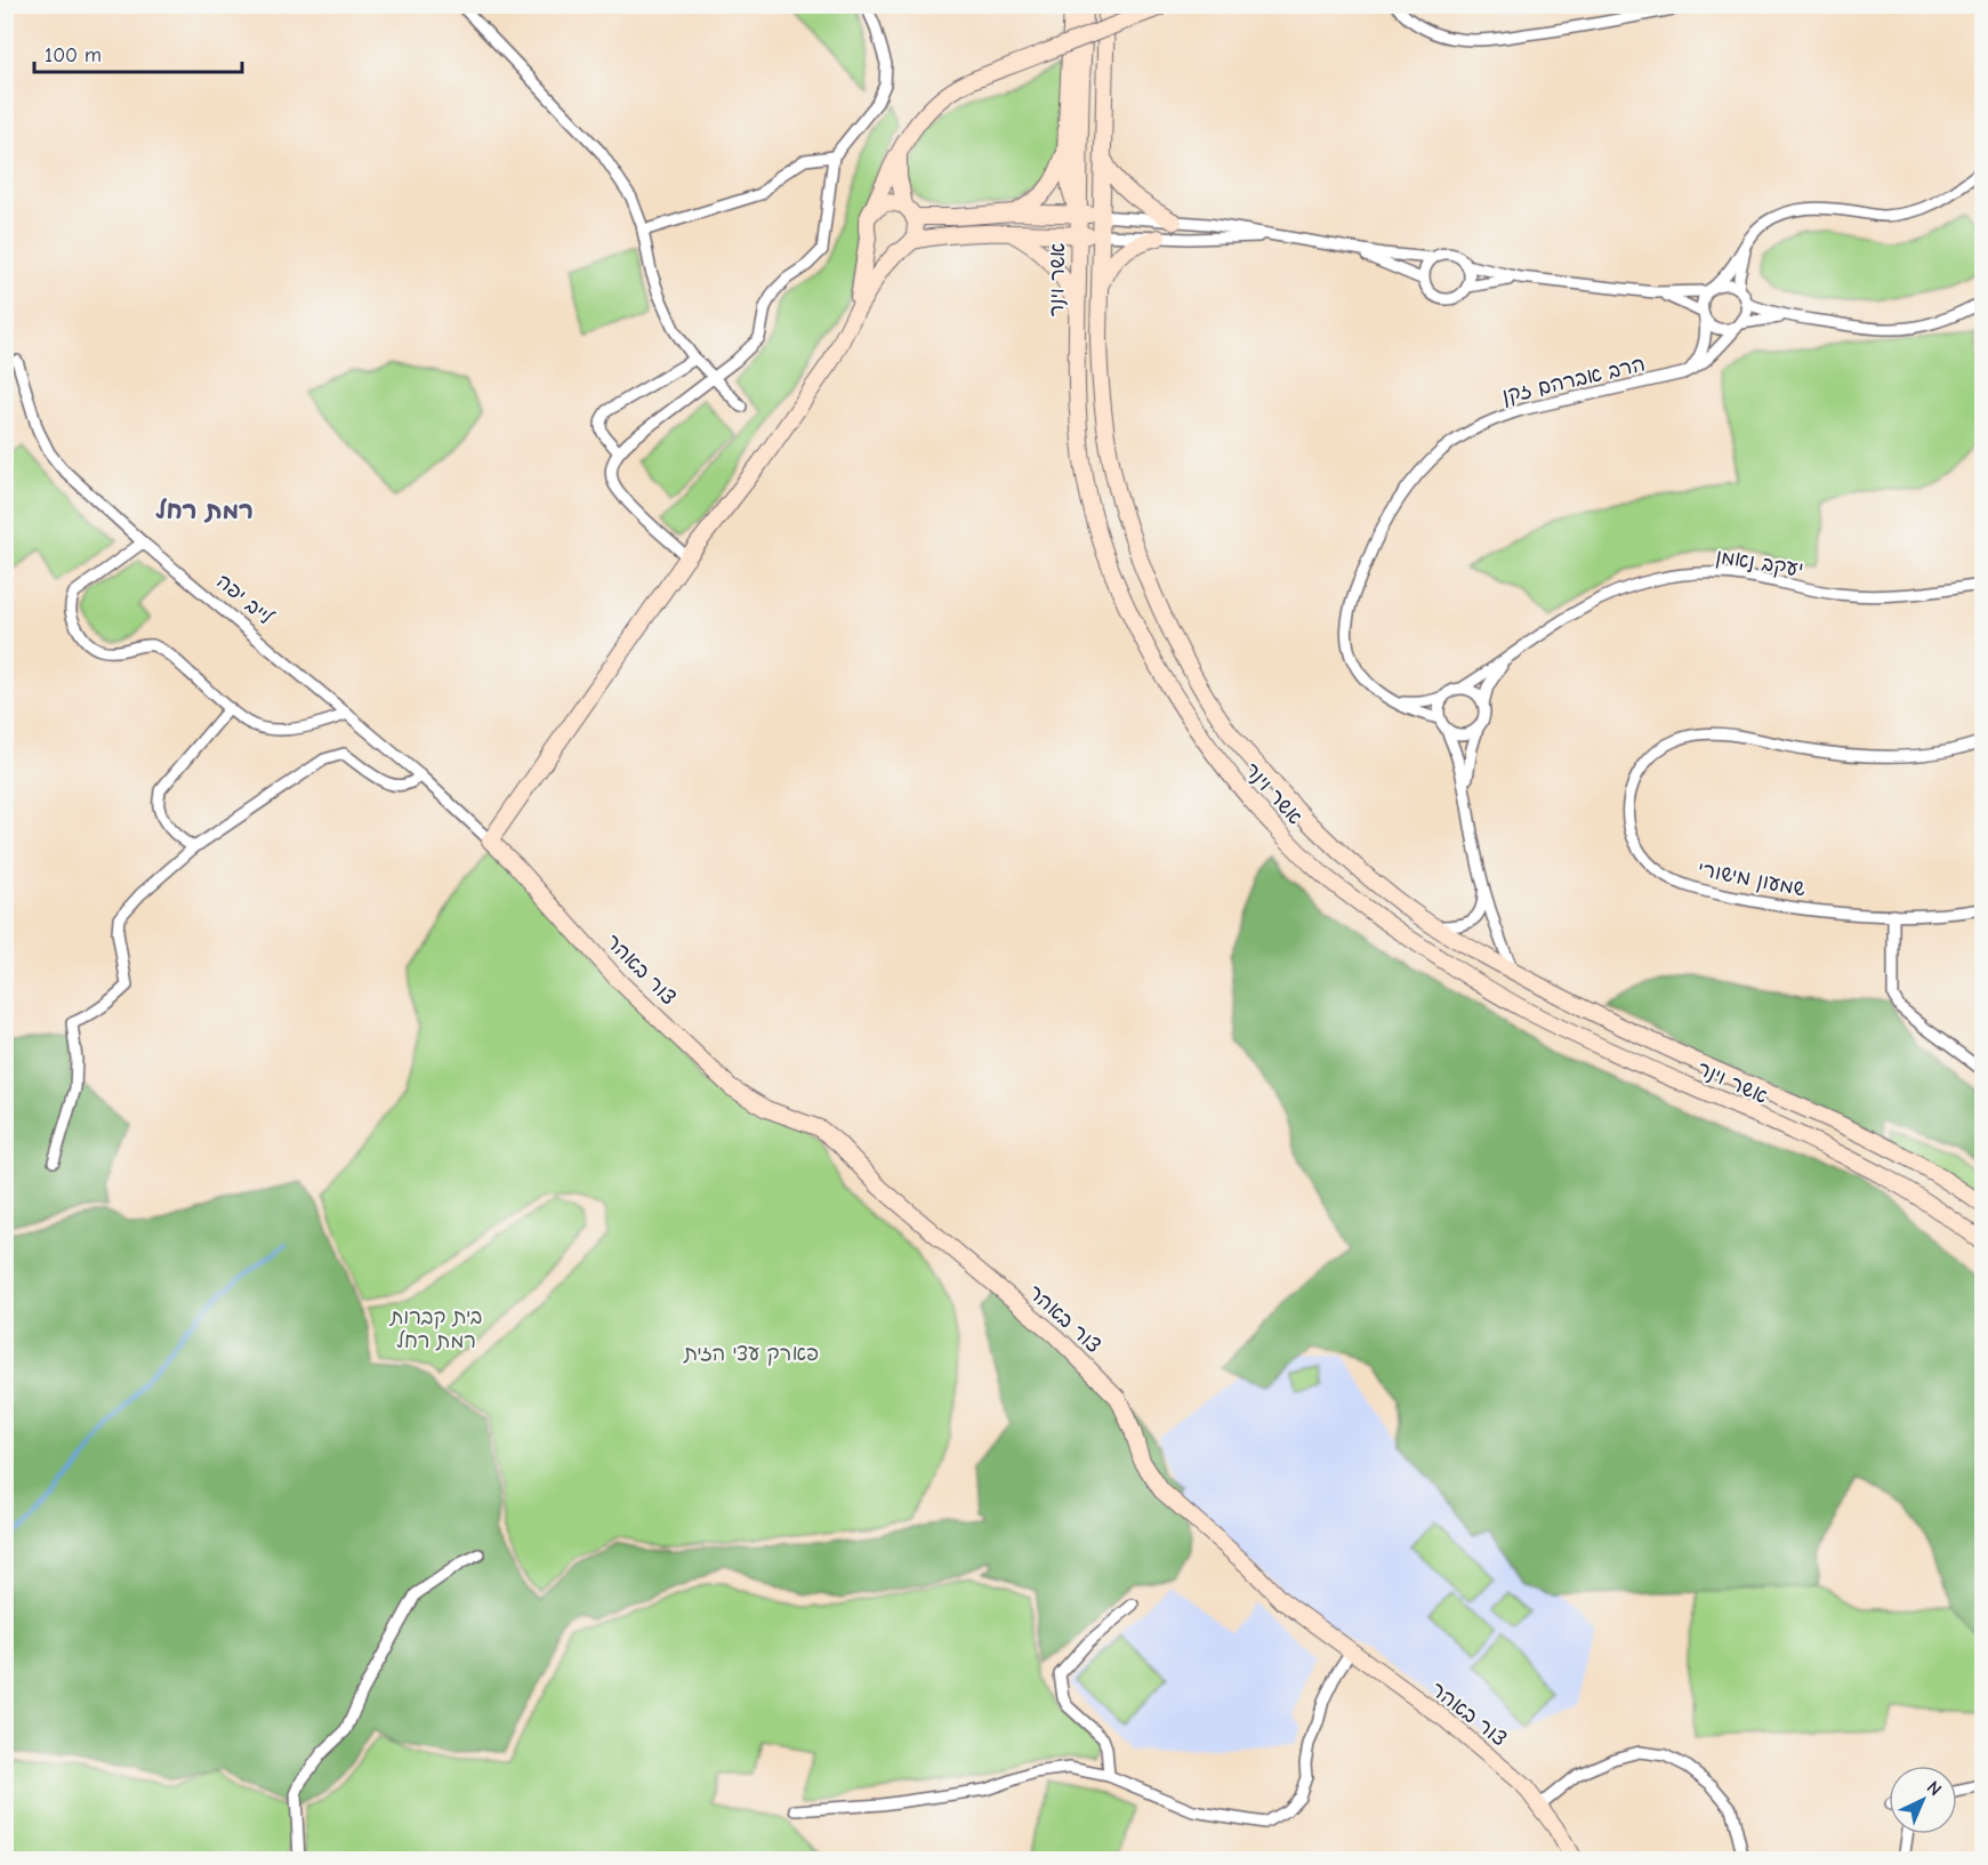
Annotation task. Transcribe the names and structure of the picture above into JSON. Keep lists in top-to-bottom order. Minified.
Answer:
{"streets":{"main road":["אשר וינר","צור באהר"],"street":["הרב אברהם זקן","יעקב נאמן","לייב יפה","שמעון מישורי"]},"crossings":[["הרב אברהם זקן","יעקב נאמן"],["לייב יפה","צור באהר"]],"districts":["רמת רחל"],"parks":["בית קברות רמת רחל","פארק עצי הזית"],"scale_bar":"100 m","north":"top right"}
